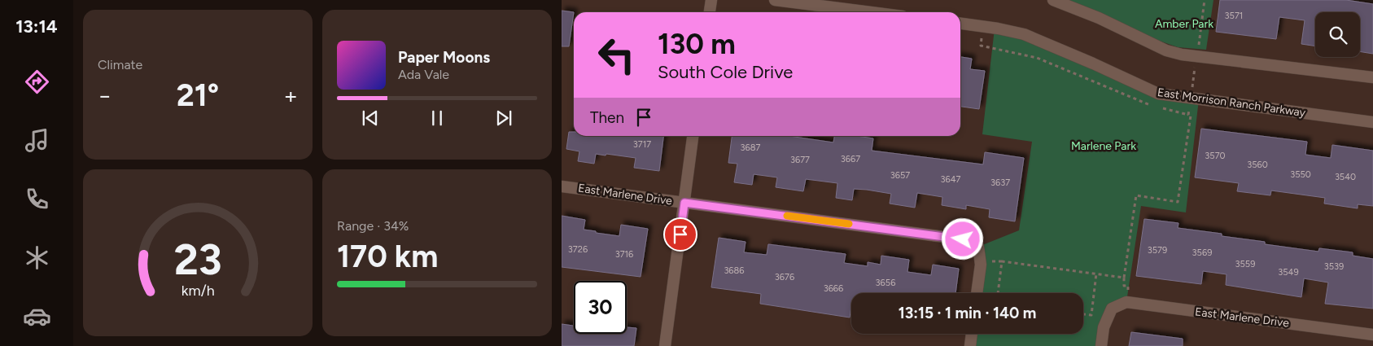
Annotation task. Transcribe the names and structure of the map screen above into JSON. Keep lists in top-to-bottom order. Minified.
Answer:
{"streets":{"street":["East Morrison Ranch Parkway","East Marlene Drive"]},"parks":["Amber Park","Marlene Park"],"house_numbers":["3571","3717","3687","3570","3667","3677","3560","3550","3657","3540","3647","3637","3726","3579","3569","3716","3559","3539","3686","3549","3676","3656","3666"],"page":{"tabs":"13:14","tile":["Climate",["Range · 34%","170 km"]],"turn":["130 m","South Cole Drive"],"song":["Paper Moons","Ada Vale"],"heat":["−","21°","+"],"then":"Then","limit":"30","trip":"13:15 · 1 min · 140 m","gauge":["23","km/h"]}}
